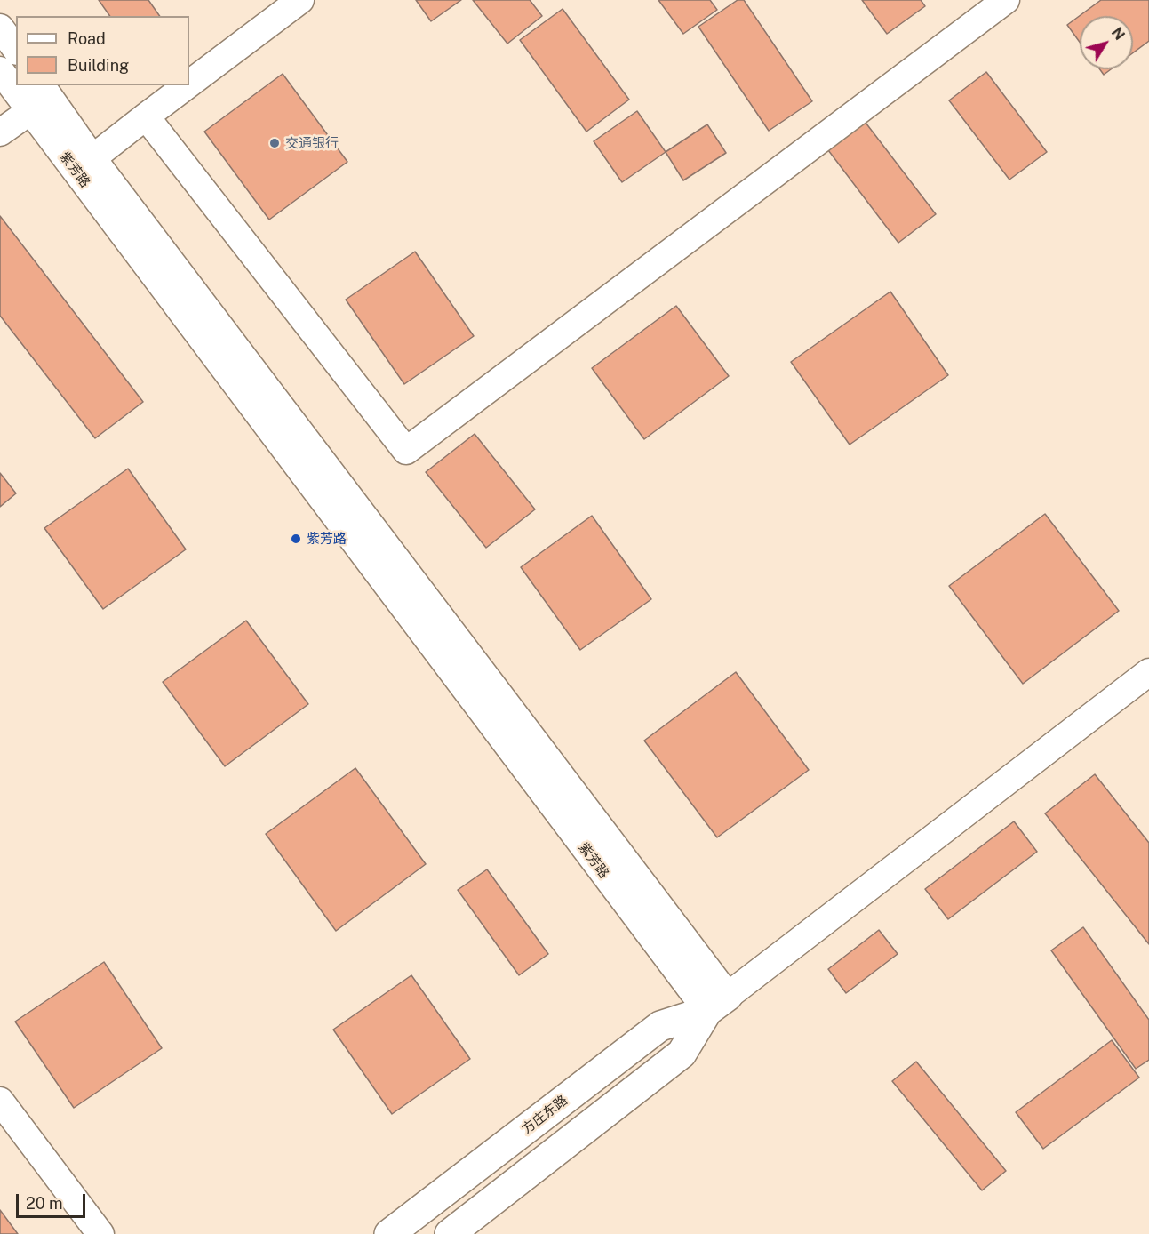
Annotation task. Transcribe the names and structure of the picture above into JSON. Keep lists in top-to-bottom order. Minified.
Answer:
{"streets":{"main road":["方庄东路"],"street":["紫芳路"]},"crossings":[["紫芳路","方庄东路"]],"places":["交通银行","紫芳路"],"legend":["Road","Building"],"scale_bar":"20 m","north":"top right"}
